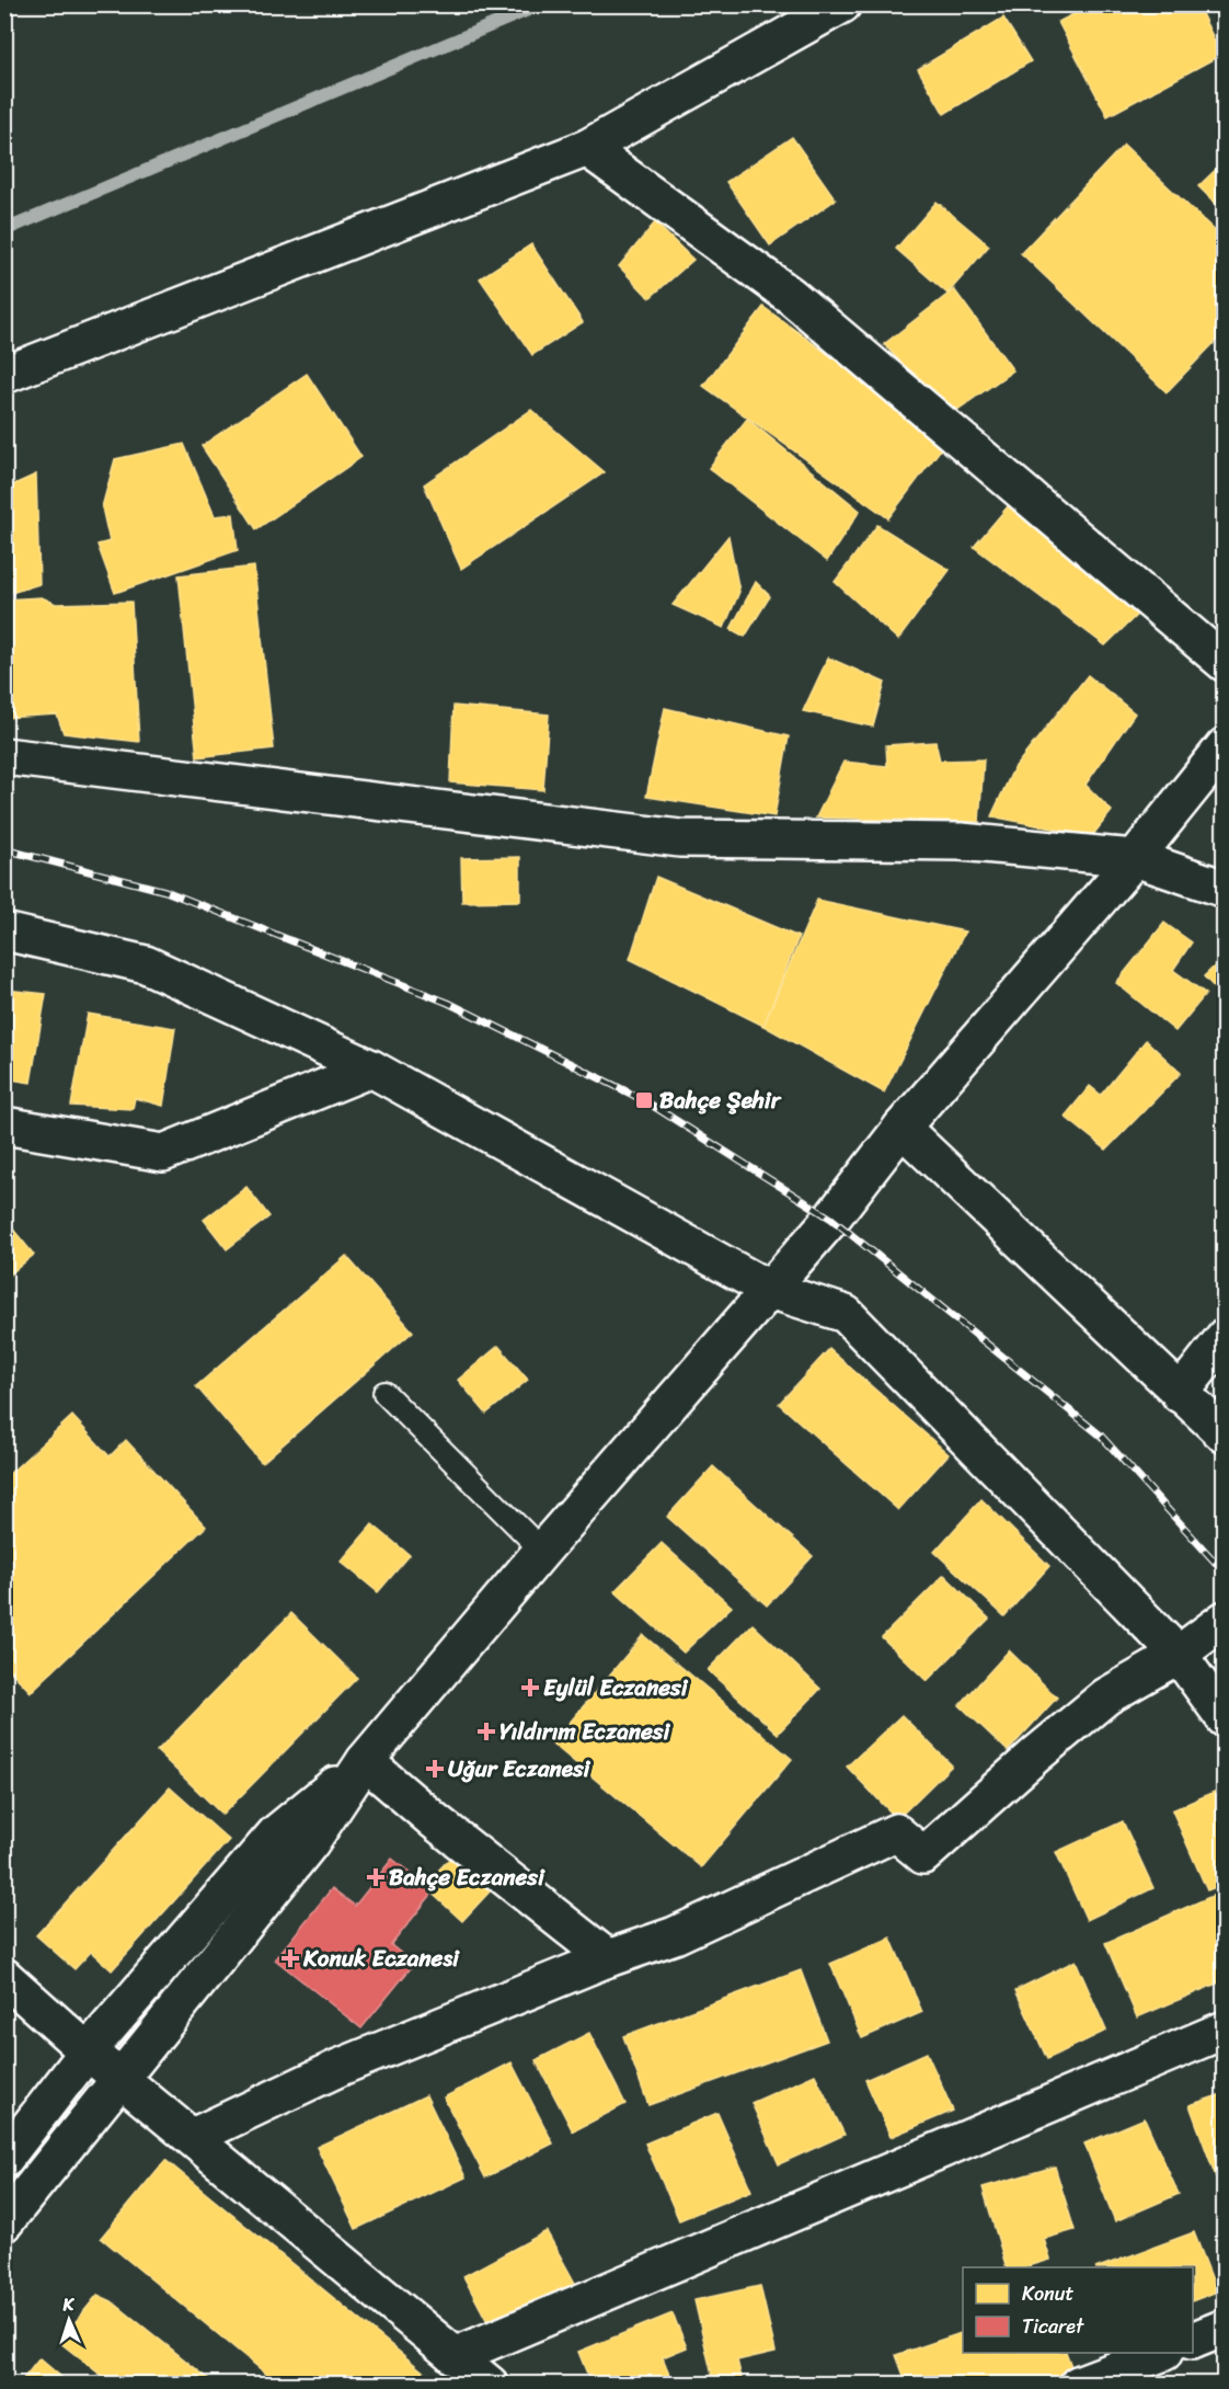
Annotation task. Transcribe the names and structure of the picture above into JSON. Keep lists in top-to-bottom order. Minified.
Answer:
{"places":{"transit":["Bahçe Şehir"],"health":["Eylül Eczanesi","Yıldırım Eczanesi","Uğur Eczanesi","Bahçe Eczanesi","Konuk Eczanesi"]},"legend":["Konut","Ticaret"],"north":"top"}
